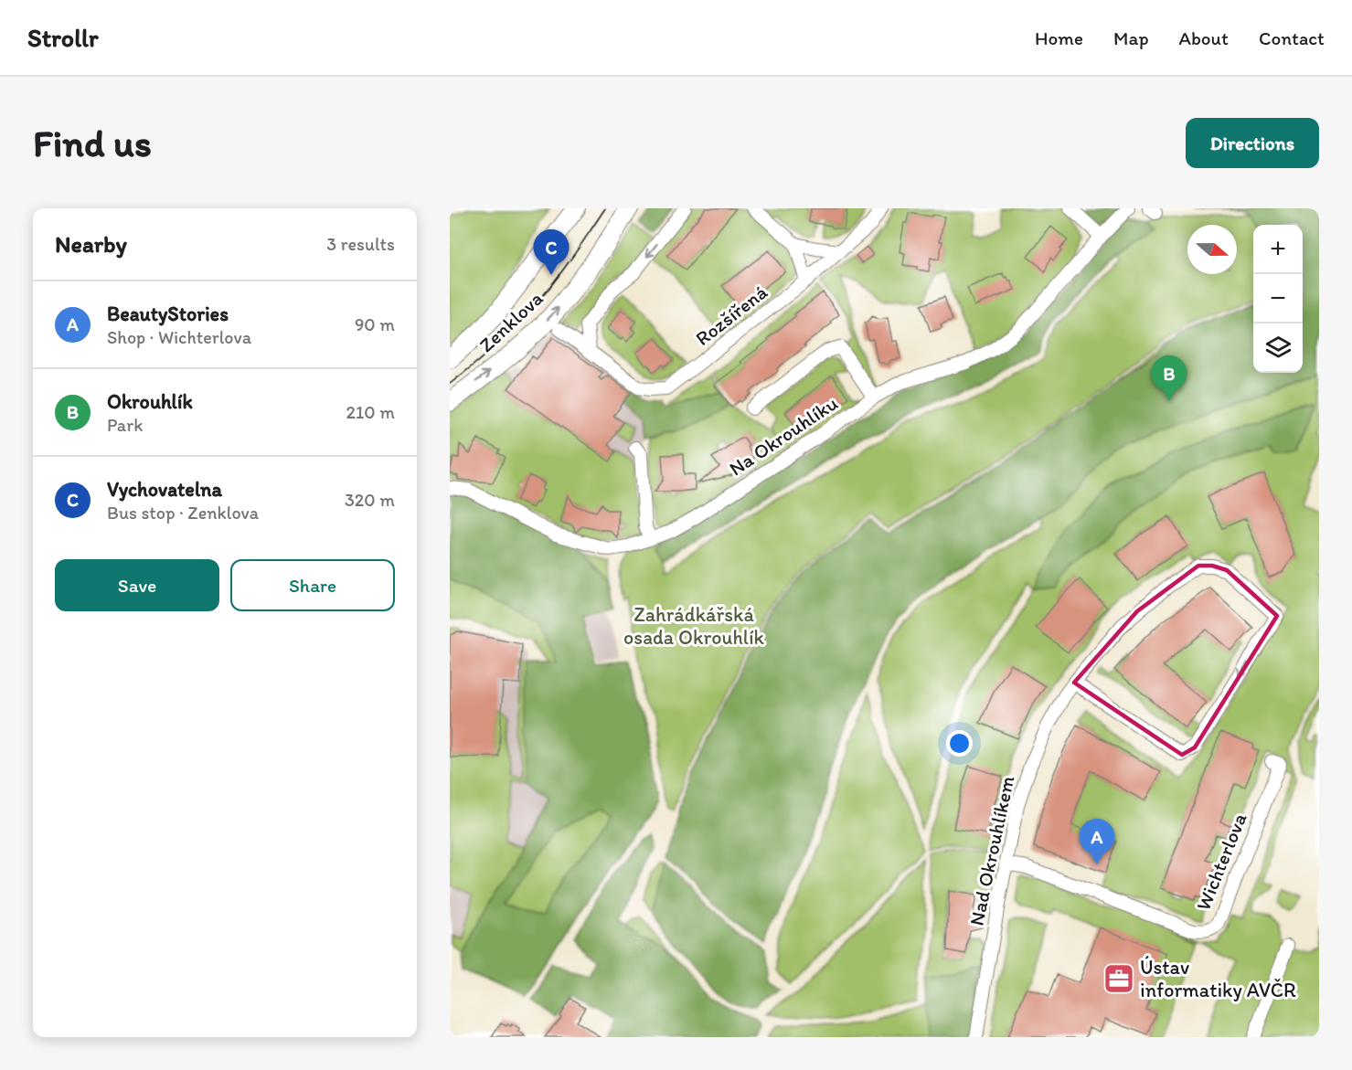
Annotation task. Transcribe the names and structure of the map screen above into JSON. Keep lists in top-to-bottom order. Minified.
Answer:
{"streets":{"main road":["Zenklova"],"street":["Rozšířená","Na Okrouhlíku","Nad Okrouhlíkem","Wichterlova"]},"crossings":[["Nad Okrouhlíkem","Wichterlova"]],"parks":["Zahrádkářská osada Okrouhlík"],"places":{"office":["Ústav informatiky AVČR"]},"north":"right","page":{"header":"Strollr","nav":["Home","Map","About","Contact"],"buttons":["Directions",["Save","Share"]],"title":"Find us","heading":["Nearby","3 results"],"map_buttons":["+","−"],"pins":["C","B","A"],"list":[{"mark":"A","name":"BeautyStories","note":"Shop · Wichterlova","value":"90 m"},{"mark":"B","name":"Okrouhlík","note":"Park","value":"210 m"},{"mark":"C","name":"Vychovatelna","note":"Bus stop · Zenklova","value":"320 m"}]}}
